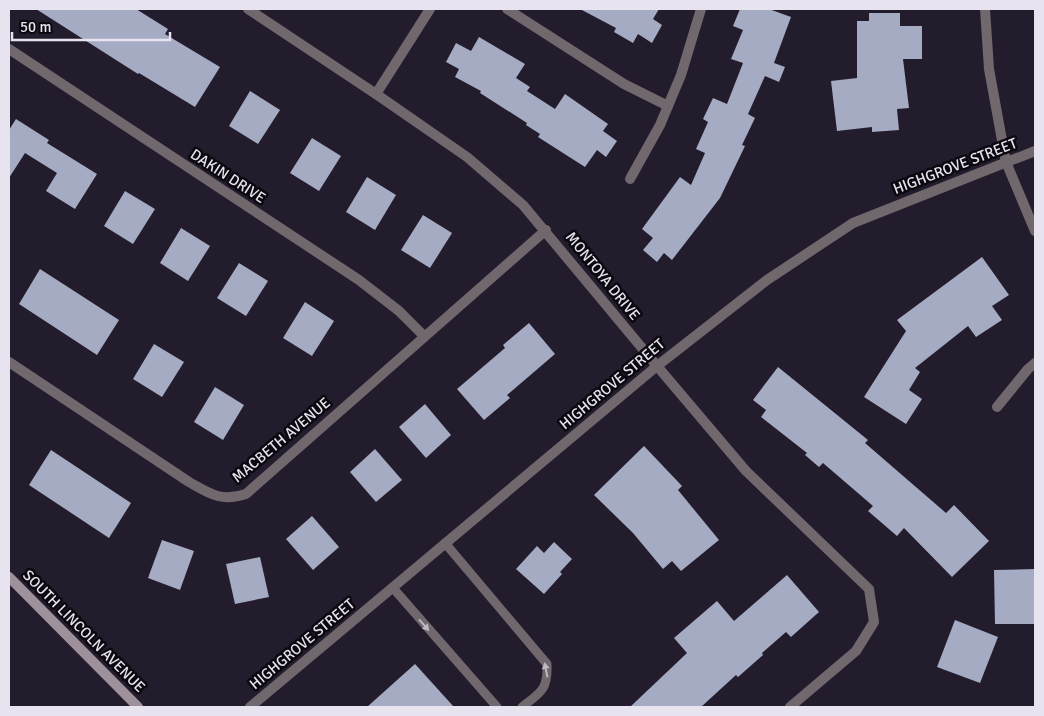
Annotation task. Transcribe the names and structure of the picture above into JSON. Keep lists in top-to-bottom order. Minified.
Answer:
{"streets":{"main road":["SOUTH LINCOLN AVENUE"],"street":["HIGHGROVE STREET","DAKIN DRIVE","MONTOYA DRIVE","MACBETH AVENUE"]},"crossings":[["HIGHGROVE STREET","MONTOYA DRIVE"],["DAKIN DRIVE","MACBETH AVENUE"],["MONTOYA DRIVE","MACBETH AVENUE"]],"scale_bar":"50 m"}
